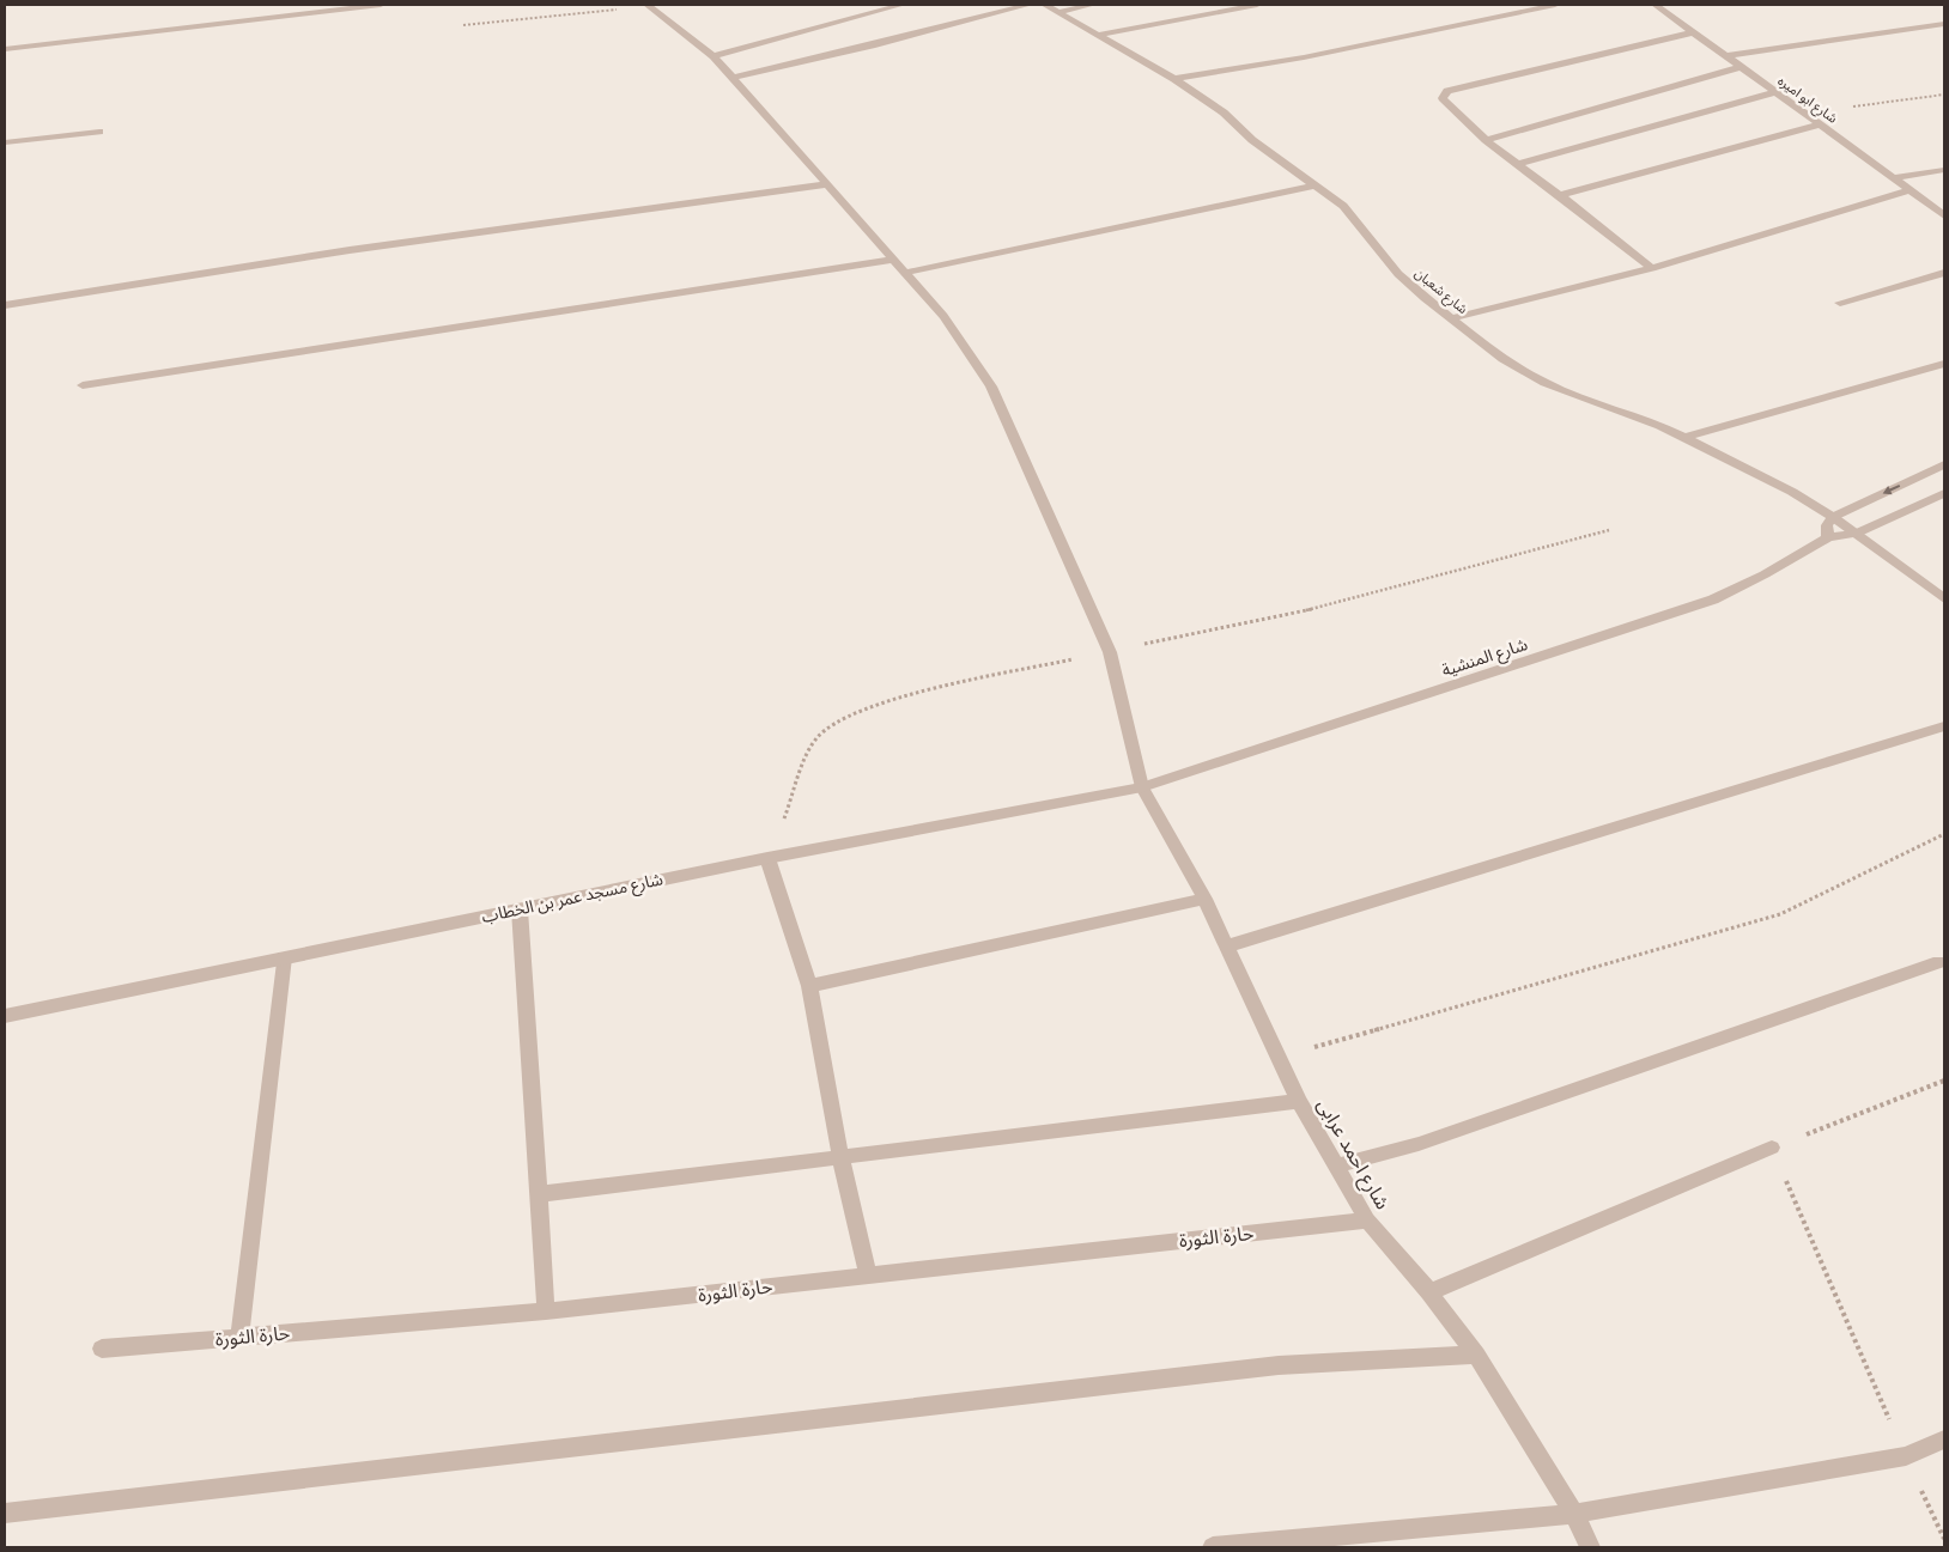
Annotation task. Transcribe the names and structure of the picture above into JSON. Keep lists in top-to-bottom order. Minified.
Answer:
{"streets":{"street":["شارع ابو اميره","شارع شعبان","شارع المنشية","شارع مسجد عمر بن الخطاب","شارع احمد عرابى","حارة الثورة"]},"crossings":[["شارع شعبان","شارع المنشية"],["شارع المنشية","شارع مسجد عمر بن الخطاب"],["شارع المنشية","شارع احمد عرابى"],["شارع مسجد عمر بن الخطاب","شارع احمد عرابى"],["شارع احمد عرابى","حارة الثورة"]]}
